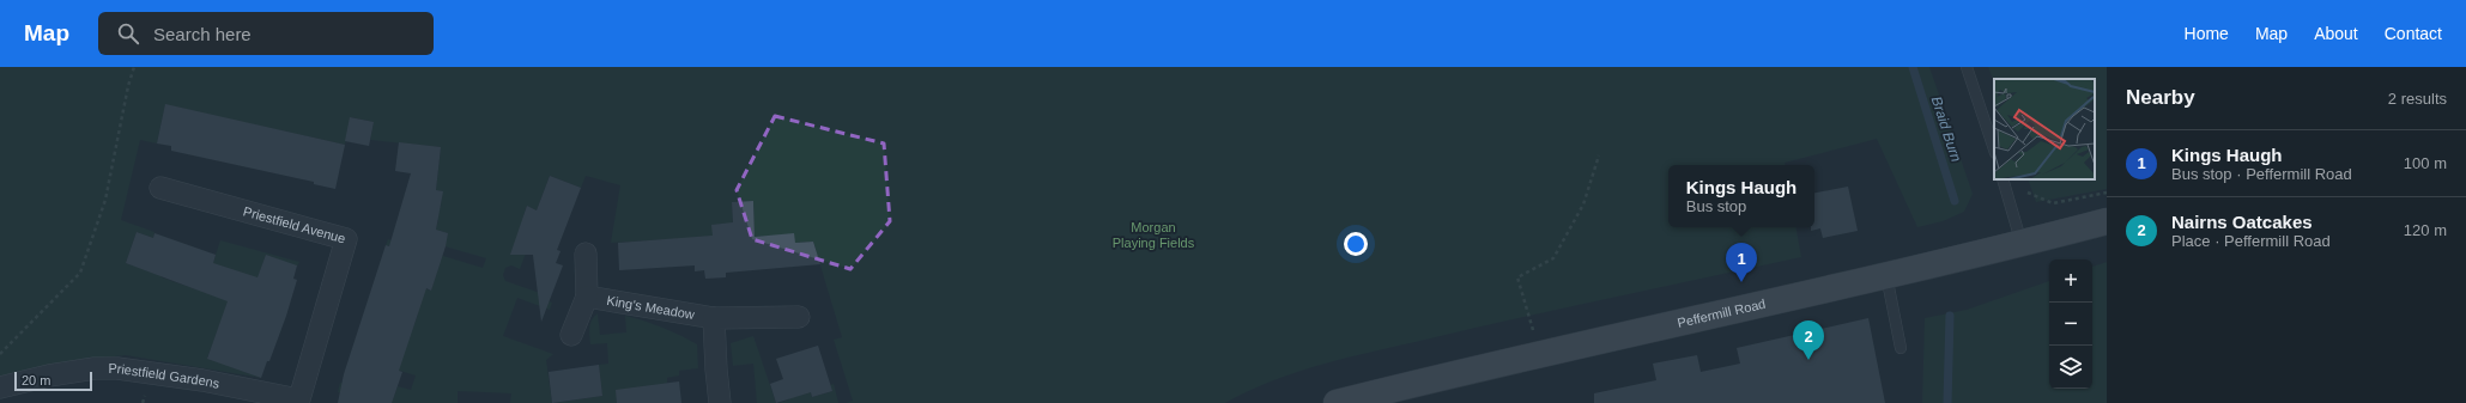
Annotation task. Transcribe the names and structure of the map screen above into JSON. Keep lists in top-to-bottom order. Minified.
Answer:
{"streets":{"main road":["Peffermill Road"],"street":["Priestfield Avenue","King's Meadow","Priestfield Gardens"]},"crossings":[["Priestfield Avenue","Priestfield Gardens"]],"water":["Braid Burn"],"parks":["Morgan Playing Fields"],"scale_bar":"20 m","page":{"header":"Map","search":"Search here","nav":["Home","Map","About","Contact"],"heading":["Nearby","2 results"],"list":[{"mark":"1","name":"Kings Haugh","note":"Bus stop · Peffermill Road","value":"100 m"},{"mark":"2","name":"Nairns Oatcakes","note":"Place · Peffermill Road","value":"120 m"}],"popup":["Kings Haugh","Bus stop"],"pins":["1","2"],"map_buttons":["+","−"],"scale":"20 m"}}
